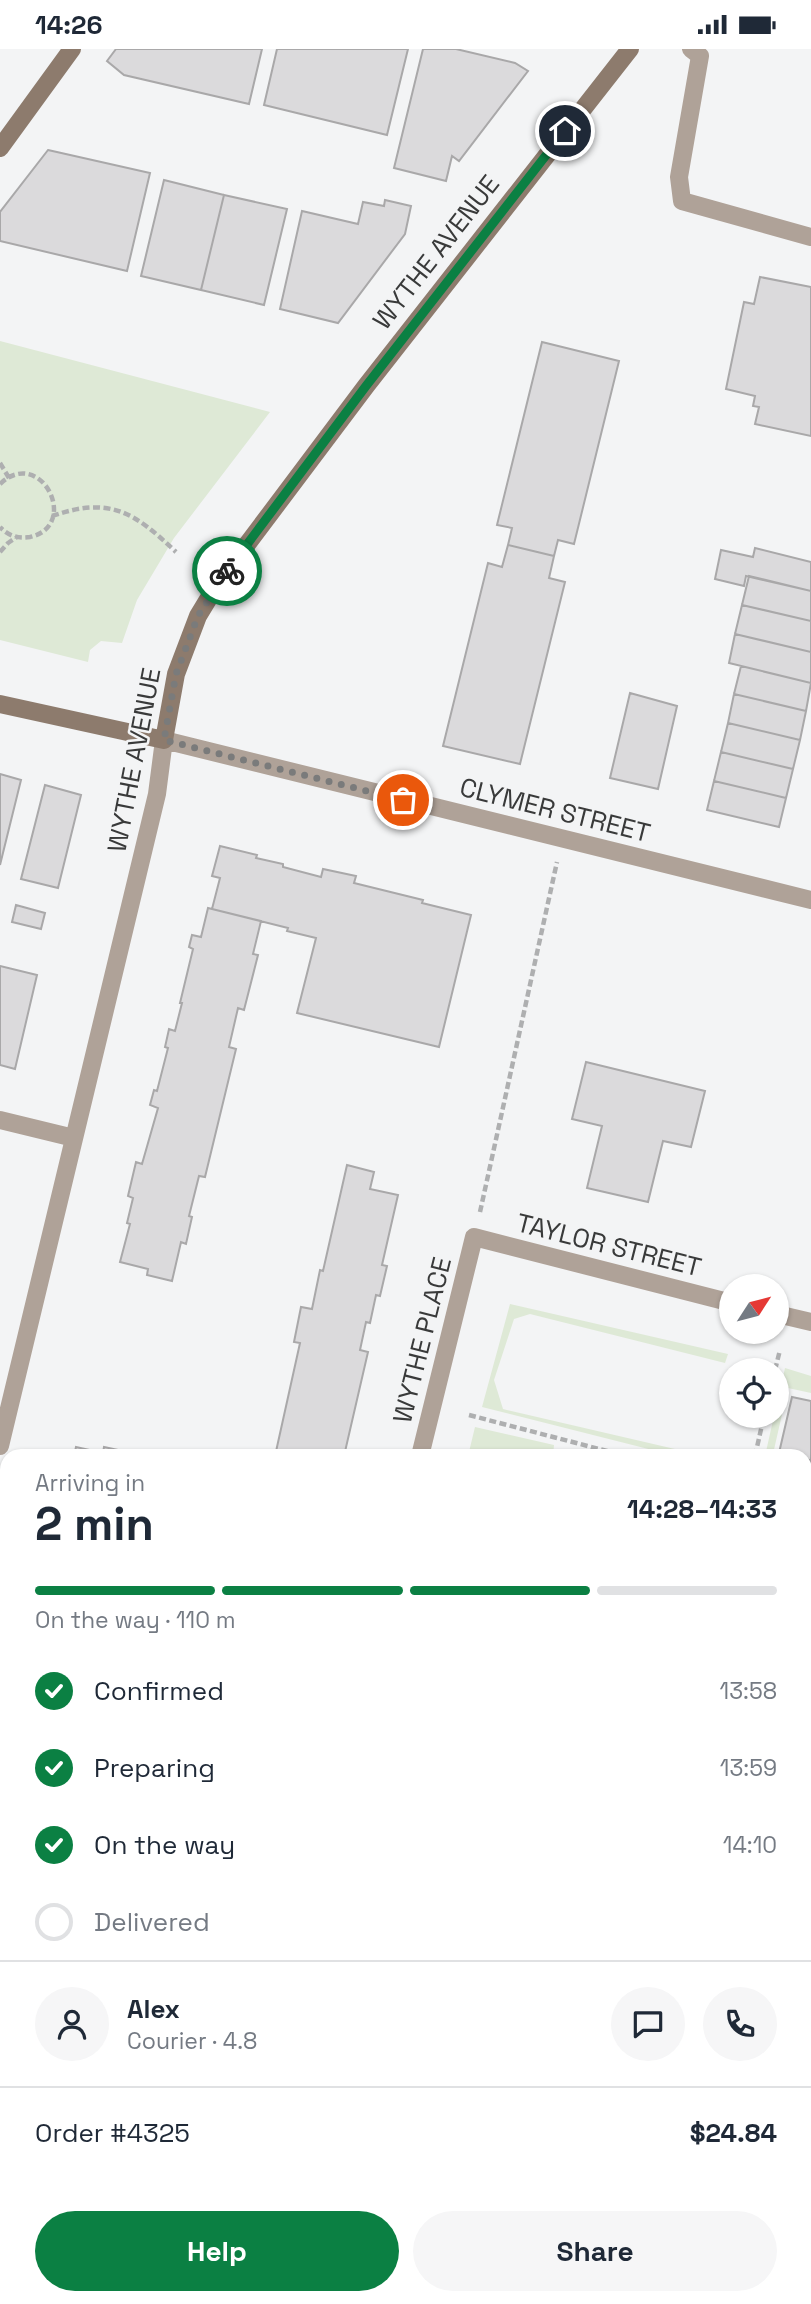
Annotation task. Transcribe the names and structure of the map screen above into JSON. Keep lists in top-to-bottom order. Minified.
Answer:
{"streets":{"main road":["WYTHE AVENUE","CLYMER STREET"],"street":["TAYLOR STREET","WYTHE PLACE"]},"crossings":[["WYTHE AVENUE","CLYMER STREET"],["TAYLOR STREET","WYTHE PLACE"]],"north":"top right","page":{"status":"14:26","heading":["2 min","Arriving in","14:28–14:33"],"panel":["Alex","Courier · 4.8","Order #4325","$24.84"],"bar":"On the way · 110 m","list":[["Confirmed","13:58"],["Preparing","13:59"],["On the way","14:10"],"Delivered"],"buttons":["Help","Share"]}}
